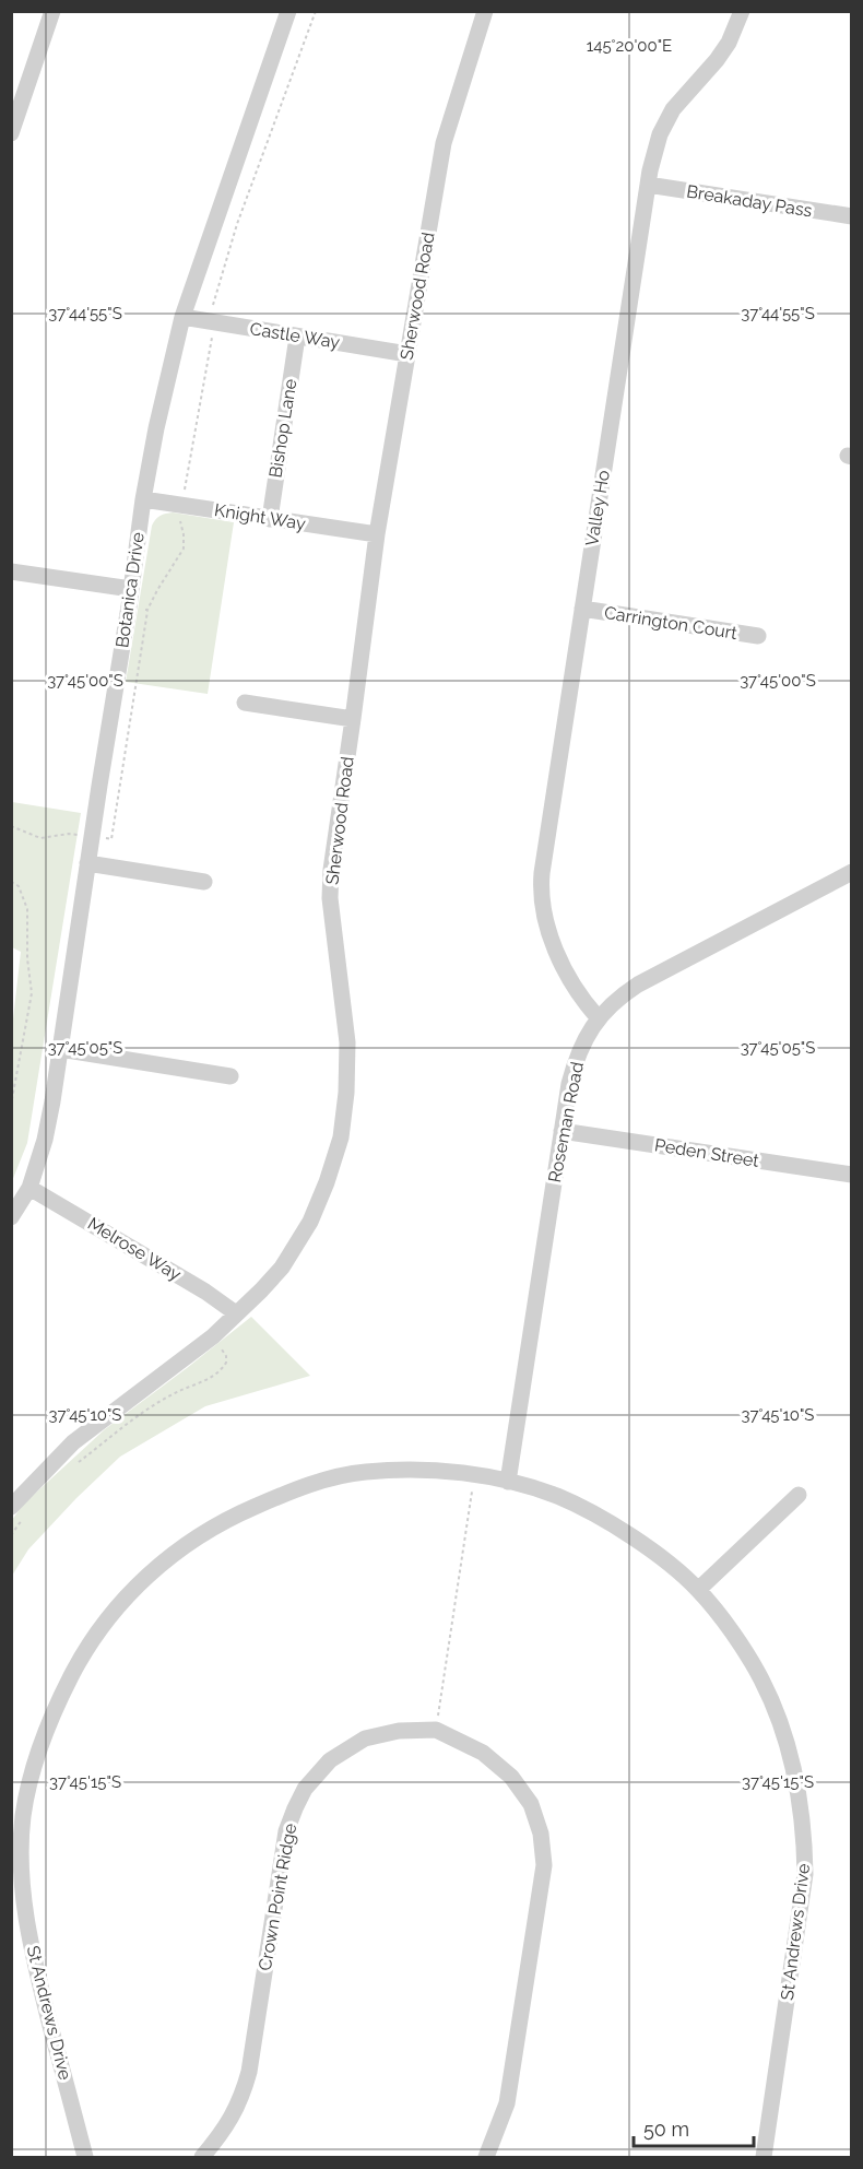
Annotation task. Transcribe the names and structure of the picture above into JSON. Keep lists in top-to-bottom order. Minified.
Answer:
{"streets":{"street":["Breakaday Pass","Sherwood Road","Castle Way","Bishop Lane","Valley Ho","Knight Way","Botanica Drive","Carrington Court","Roseman Road","Peden Street","Melrose Way","Crown Point Ridge","St Andrews Drive"]},"crossings":[["Breakaday Pass","Valley Ho"],["Sherwood Road","Castle Way"],["Sherwood Road","Knight Way"],["Sherwood Road","Melrose Way"],["Castle Way","Bishop Lane"],["Castle Way","Botanica Drive"],["Bishop Lane","Knight Way"],["Valley Ho","Carrington Court"],["Valley Ho","Roseman Road"],["Knight Way","Botanica Drive"],["Botanica Drive","Melrose Way"],["Roseman Road","Peden Street"],["Roseman Road","St Andrews Drive"]],"scale_bar":"50 m","coordinates":["145°20'00\"E","37°44'55\"S","37°45'00\"S","37°45'05\"S","37°45'10\"S","37°45'15\"S"]}
